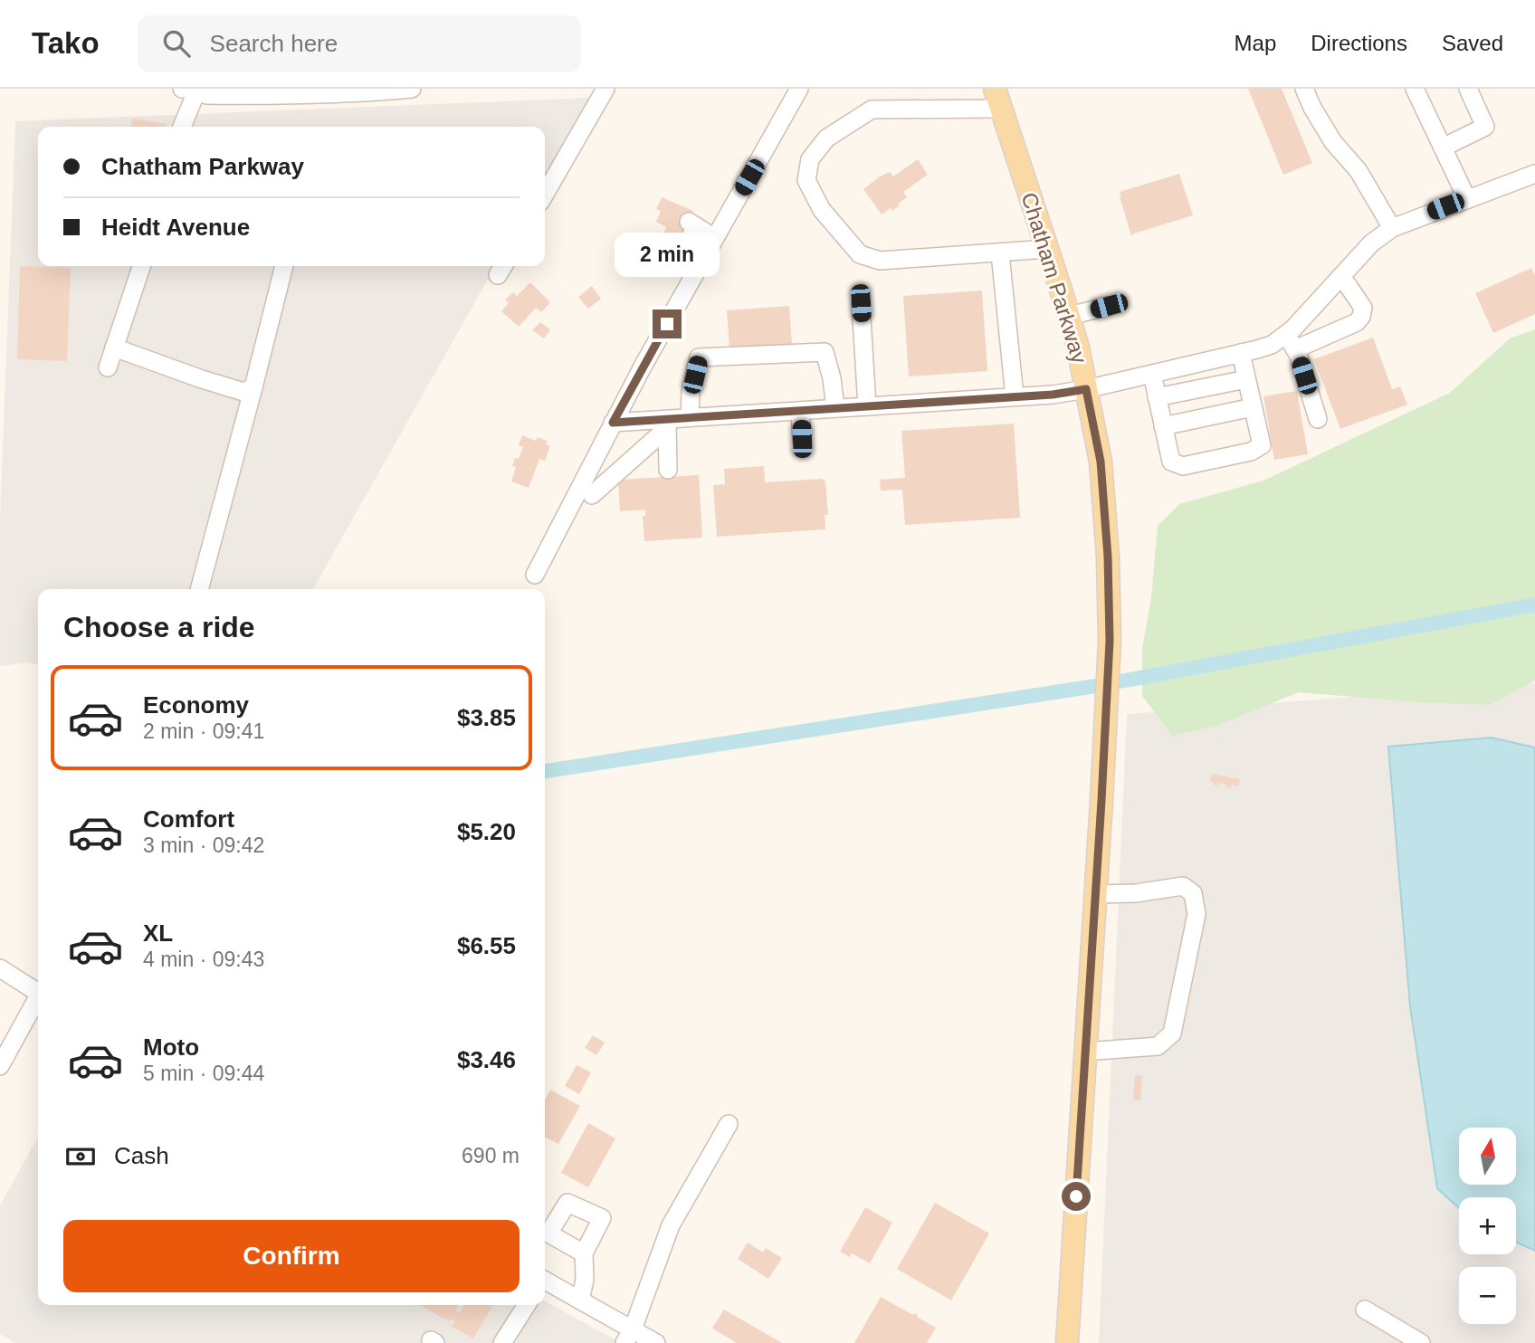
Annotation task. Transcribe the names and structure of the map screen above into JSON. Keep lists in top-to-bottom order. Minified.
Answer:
{"streets":{"main road":["Chatham Parkway"]},"north":"top","page":{"header":"Tako","search":"Search here","nav":["Map","Directions","Saved"],"banner":["Chatham Parkway","Heidt Avenue"],"bubble":"2 min","heading":"Choose a ride","list":[{"name":"Economy","note":"2 min · 09:41","value":"$3.85"},{"name":"Comfort","note":"3 min · 09:42","value":"$5.20"},{"name":"XL","note":"4 min · 09:43","value":"$6.55"},{"name":"Moto","note":"5 min · 09:44","value":"$3.46"}],"pay":["Cash","690 m"],"map_buttons":["+","−"],"buttons":"Confirm"}}
